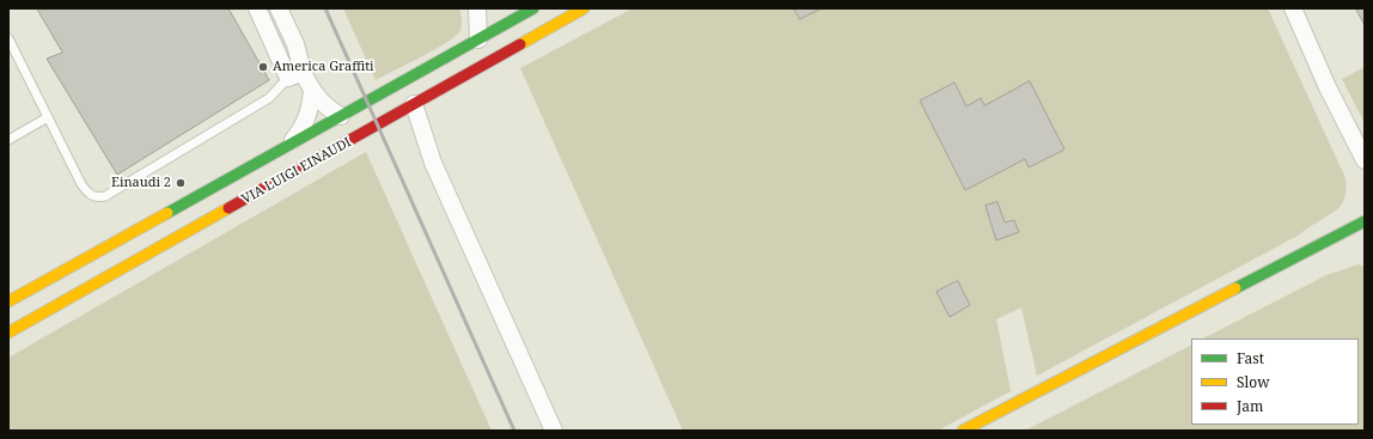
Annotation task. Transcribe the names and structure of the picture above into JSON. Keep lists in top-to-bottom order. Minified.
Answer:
{"streets":{"main road":["VIA LUIGI EINAUDI"]},"places":["America Graffiti","Einaudi 2"],"legend":["Fast","Slow","Jam"]}
